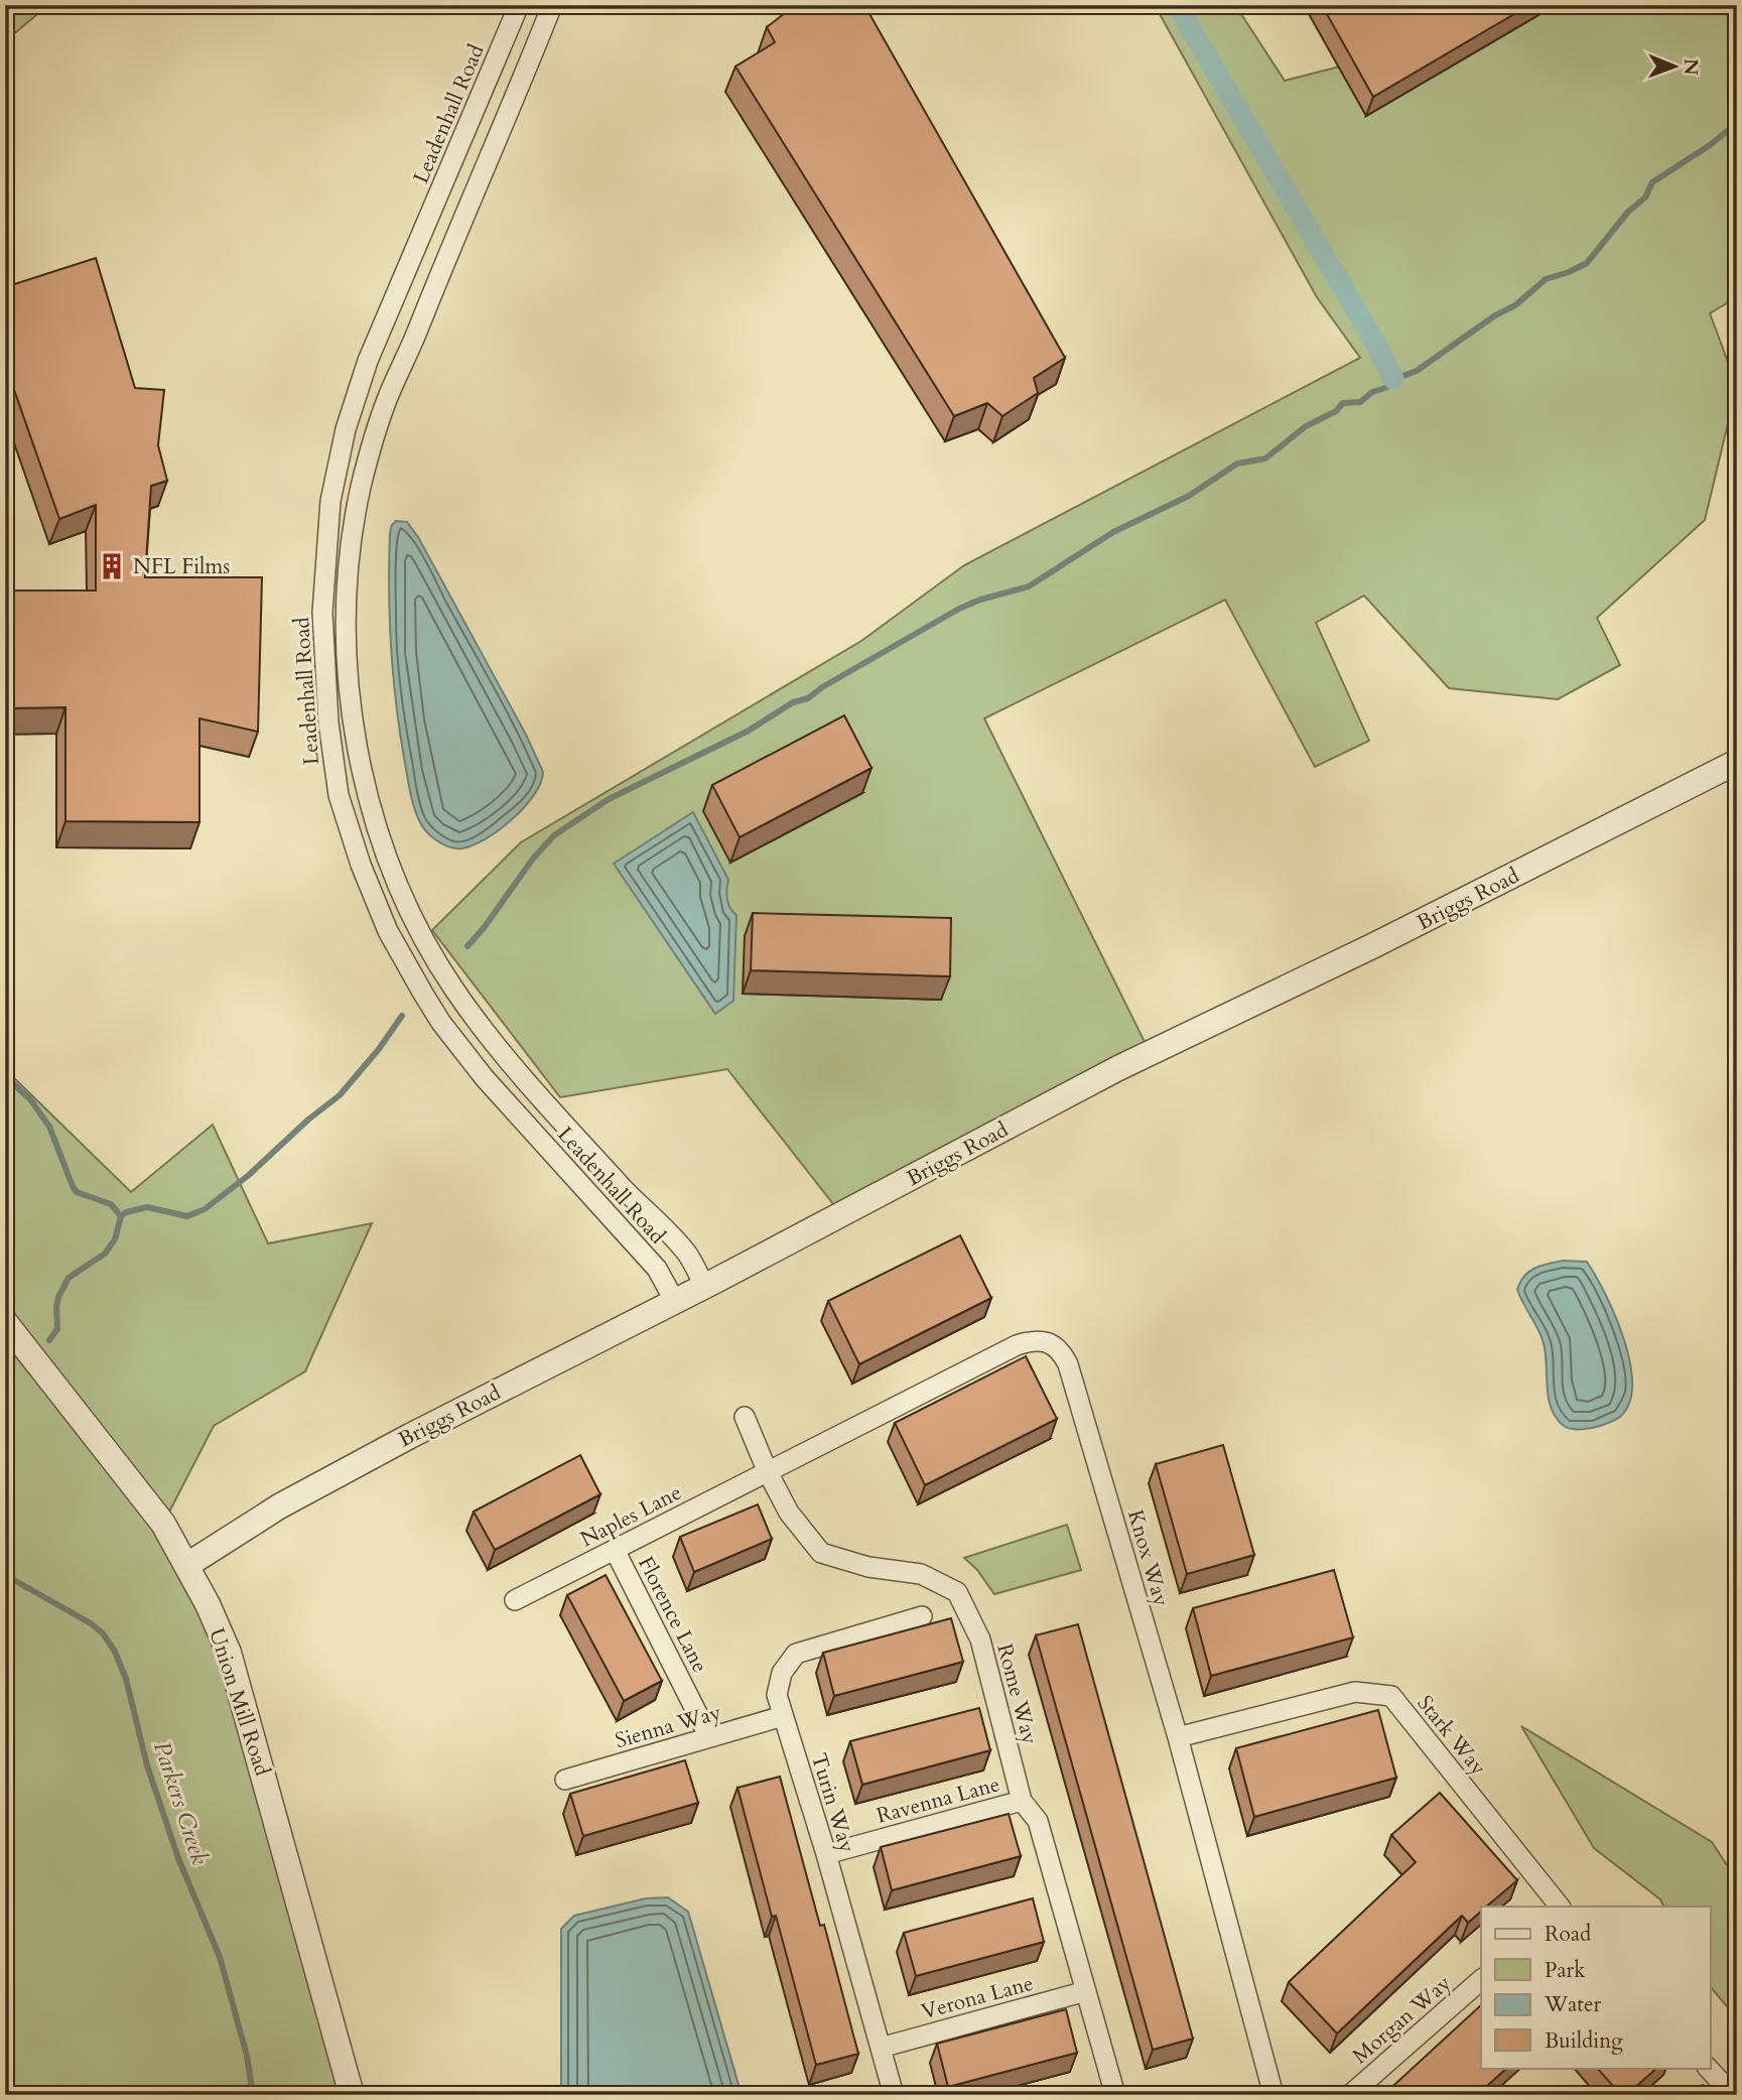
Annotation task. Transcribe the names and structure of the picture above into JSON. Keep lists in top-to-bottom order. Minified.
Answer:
{"streets":{"street":["Leadenhall Road","Briggs Road","Naples Lane","Knox Way","Florence Lane","Rome Way","Union Mill Road","Sienna Way","Stark Way","Ravenna Lane","Turin Way","Verona Lane","Morgan Way"]},"crossings":[["Leadenhall Road","Briggs Road"],["Briggs Road","Union Mill Road"],["Naples Lane","Knox Way"],["Naples Lane","Florence Lane"],["Naples Lane","Rome Way"],["Knox Way","Rome Way"],["Knox Way","Stark Way"],["Florence Lane","Sienna Way"],["Rome Way","Ravenna Lane"],["Rome Way","Verona Lane"],["Sienna Way","Turin Way"],["Ravenna Lane","Turin Way"],["Turin Way","Verona Lane"]],"water":["Parkers Creek"],"places":{"building":["NFL Films"]},"legend":["Road","Park","Water","Building"],"north":"right"}
